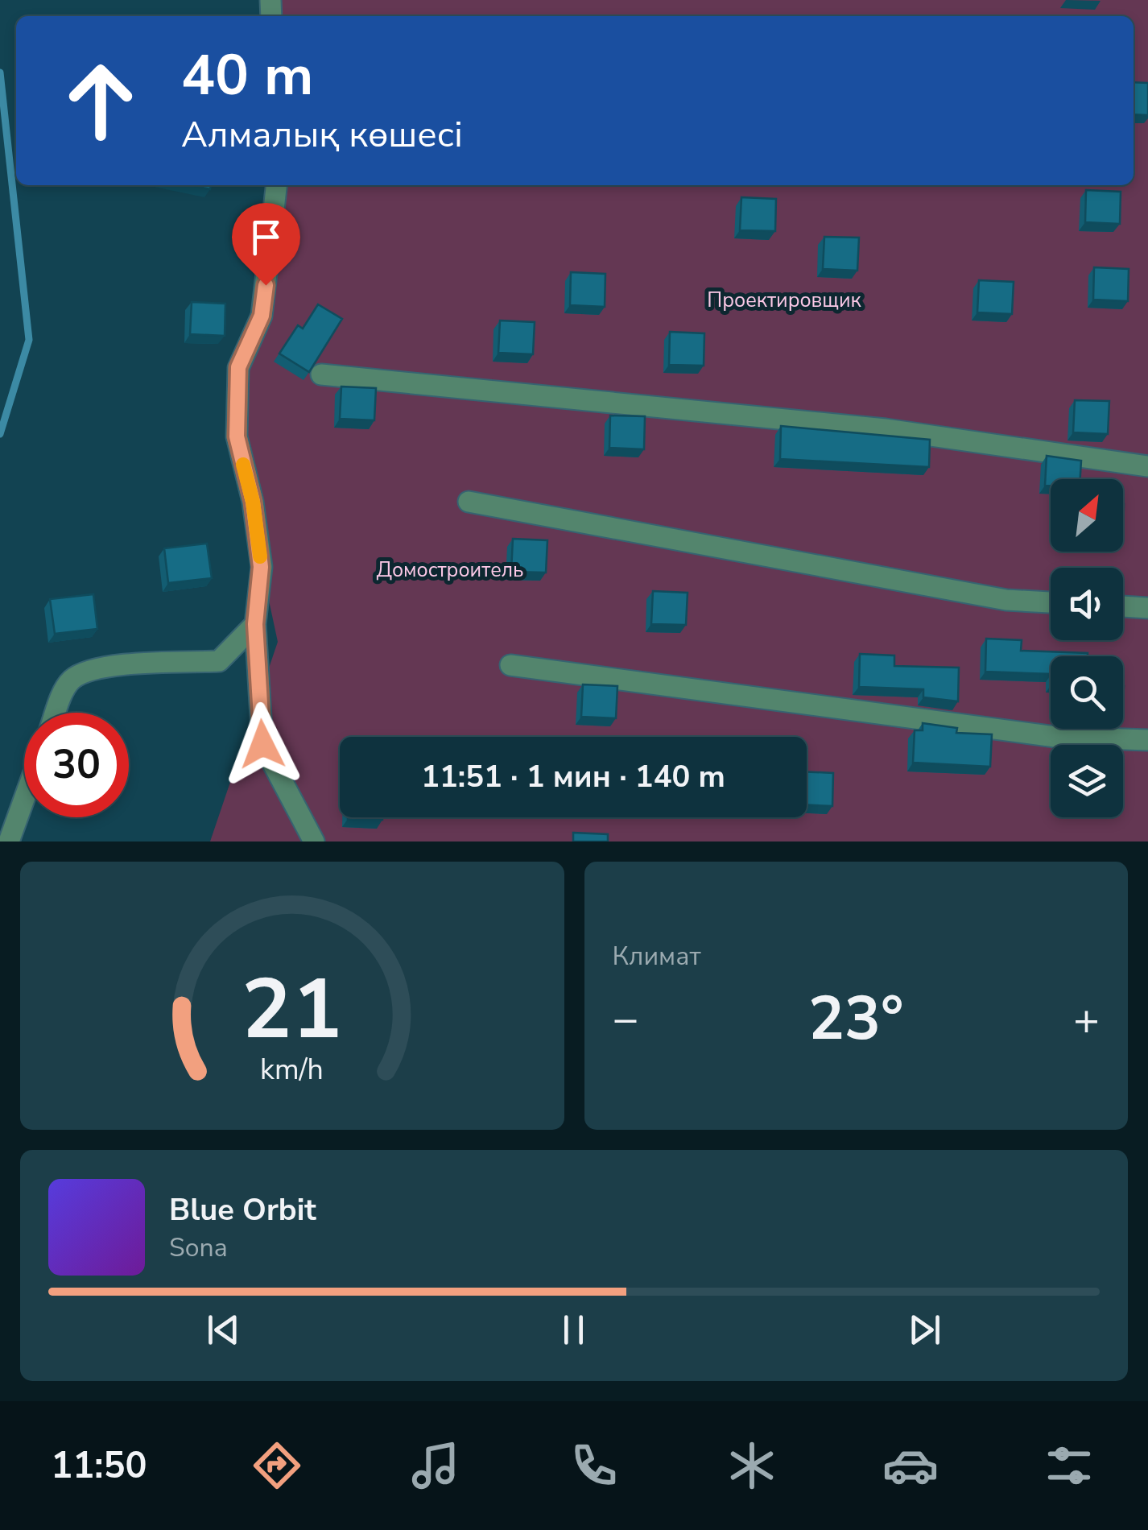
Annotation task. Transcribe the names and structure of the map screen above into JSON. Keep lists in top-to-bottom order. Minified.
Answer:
{"parks":["Проектировщик","Домостроитель"],"north":"top right","page":{"turn":["40 m","Алмалық көшесі"],"limit":"30","trip":"11:51 · 1 мин · 140 m","tile":"Климат","heat":["−","23°","+"],"song":["Blue Orbit","Sona"],"tabs":"11:50","gauge":["21","km/h"]}}
